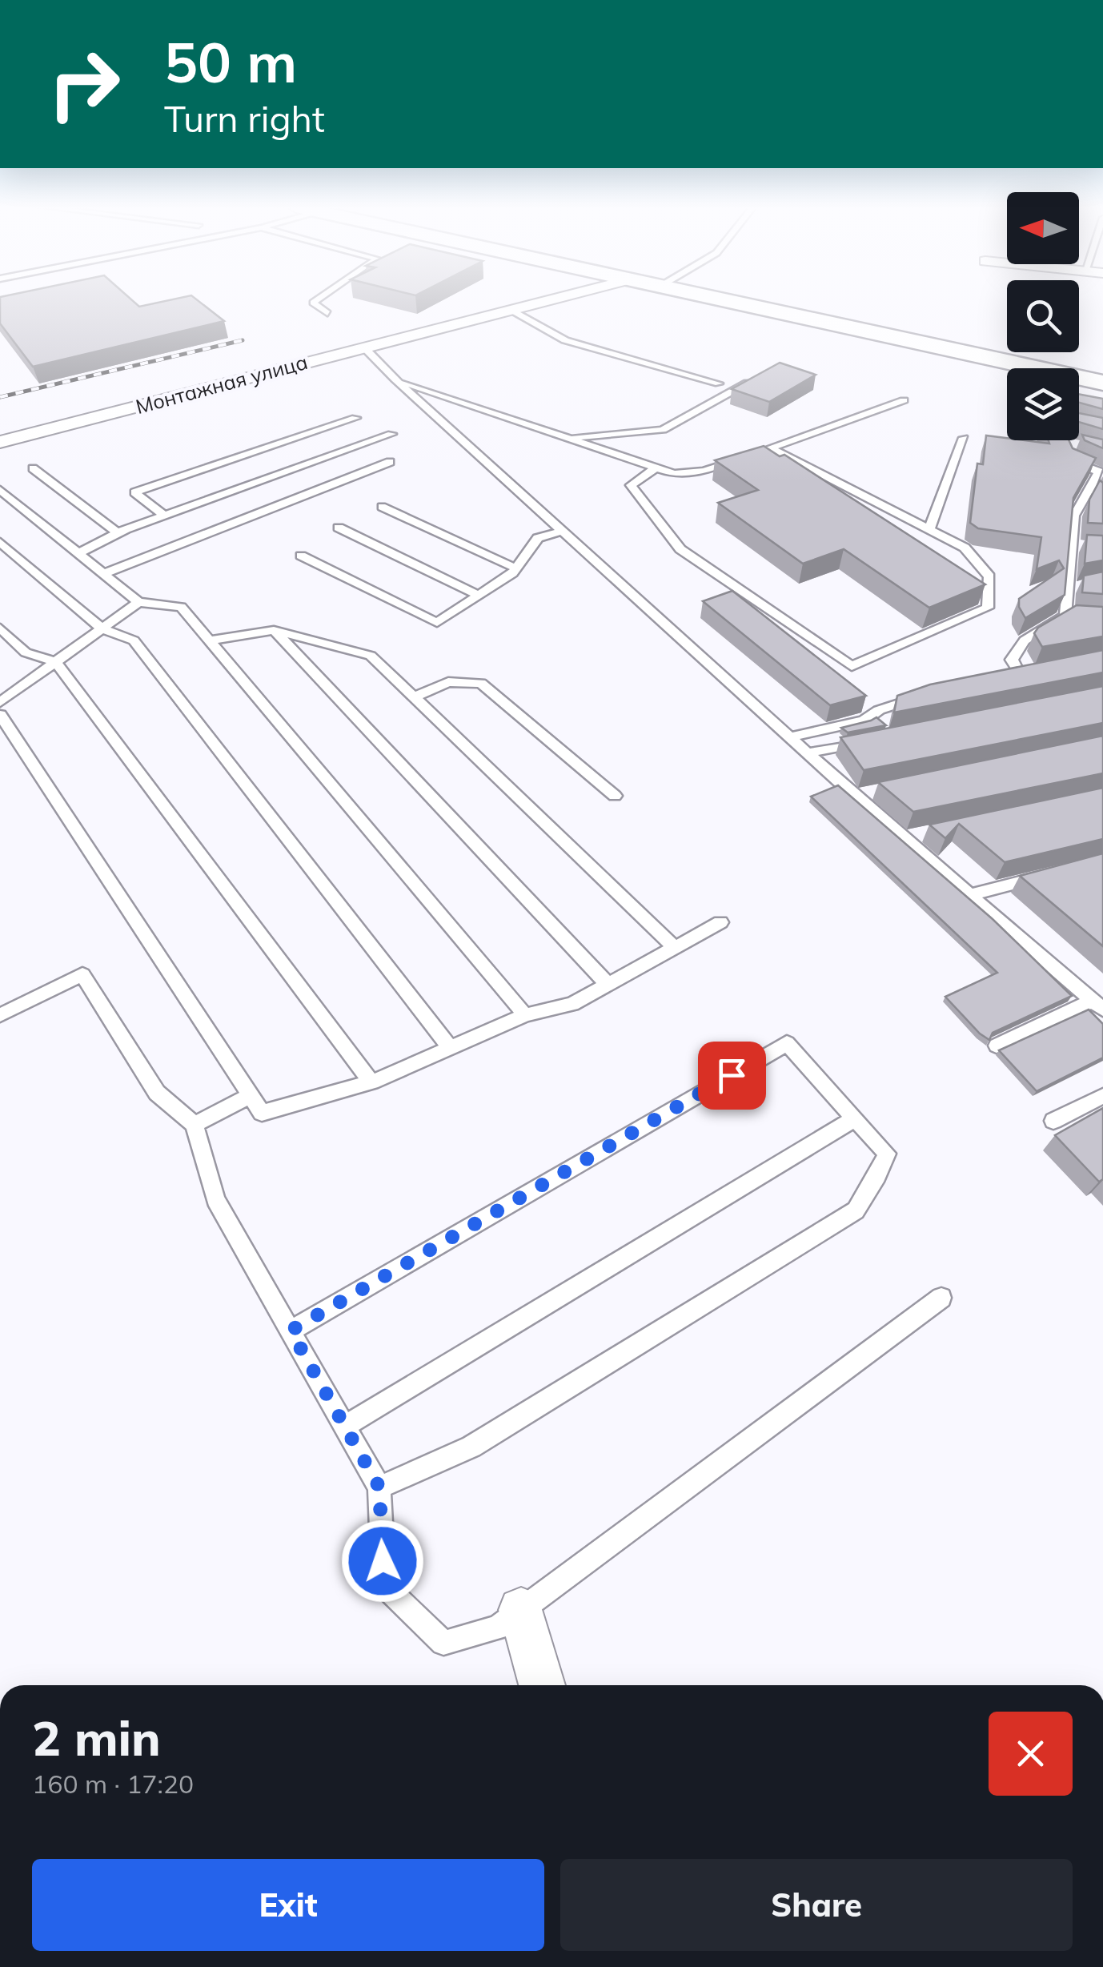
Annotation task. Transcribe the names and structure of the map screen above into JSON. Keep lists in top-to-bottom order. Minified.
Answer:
{"streets":{"street":["Монтажная улица"]},"north":"left","page":{"turn":["50 m","Turn right"],"heading":["2 min","160 m · 17:20"],"buttons":["Exit","Share"]}}
